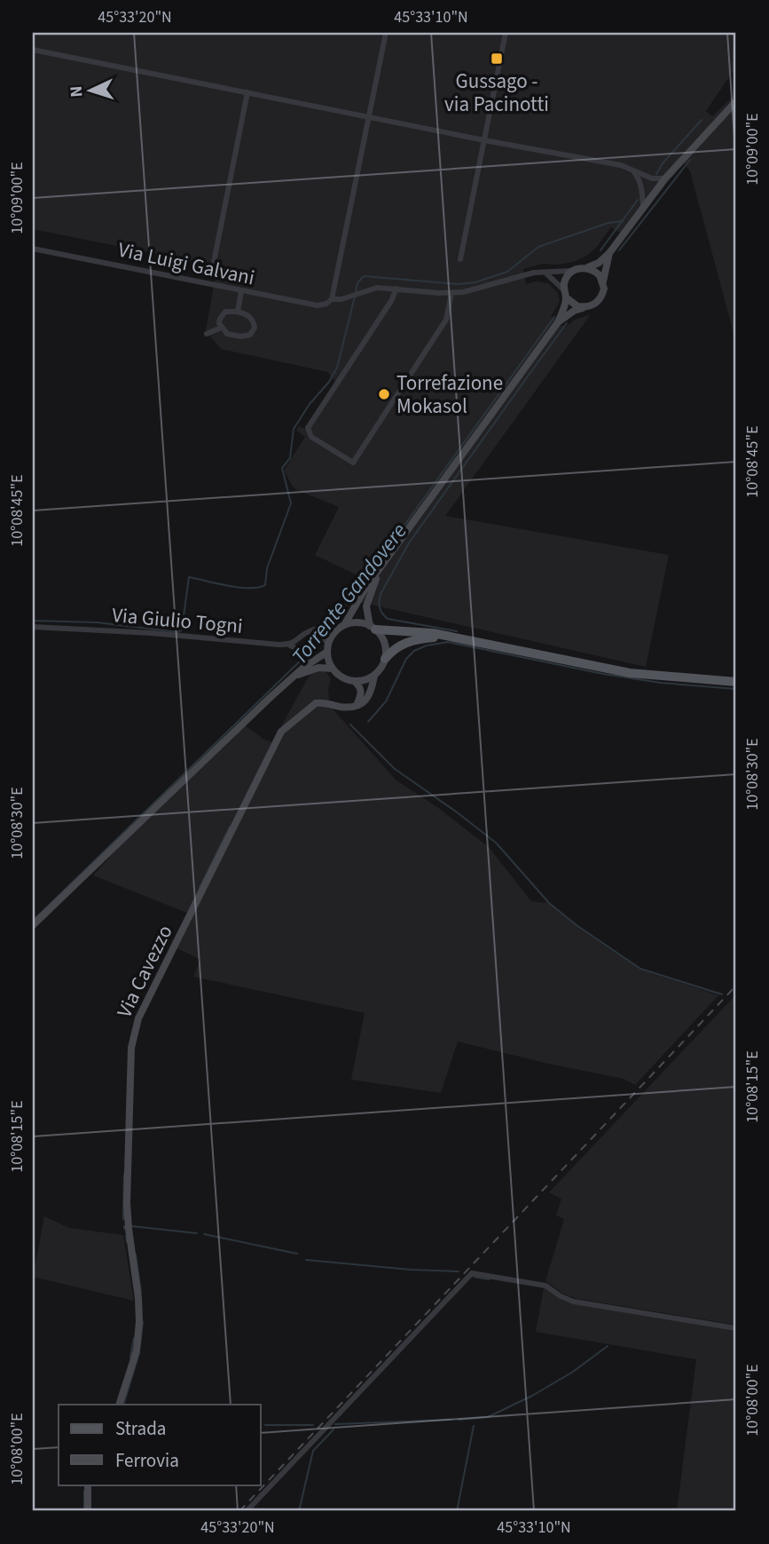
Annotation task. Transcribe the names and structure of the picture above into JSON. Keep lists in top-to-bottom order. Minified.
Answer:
{"streets":{"main road":["Via Cavezzo"],"street":["Via Luigi Galvani","Via Giulio Togni"]},"water":["Torrente Gandovere"],"places":{"transit":["Gussago - via Pacinotti"],"other":["Torrefazione Mokasol"]},"legend":["Strada","Ferrovia"],"north":"left","coordinates":["45°33'20\"N","45°33'10\"N","10°09'00\"E","10°08'45\"E","10°08'30\"E","10°08'15\"E","10°08'00\"E"]}
